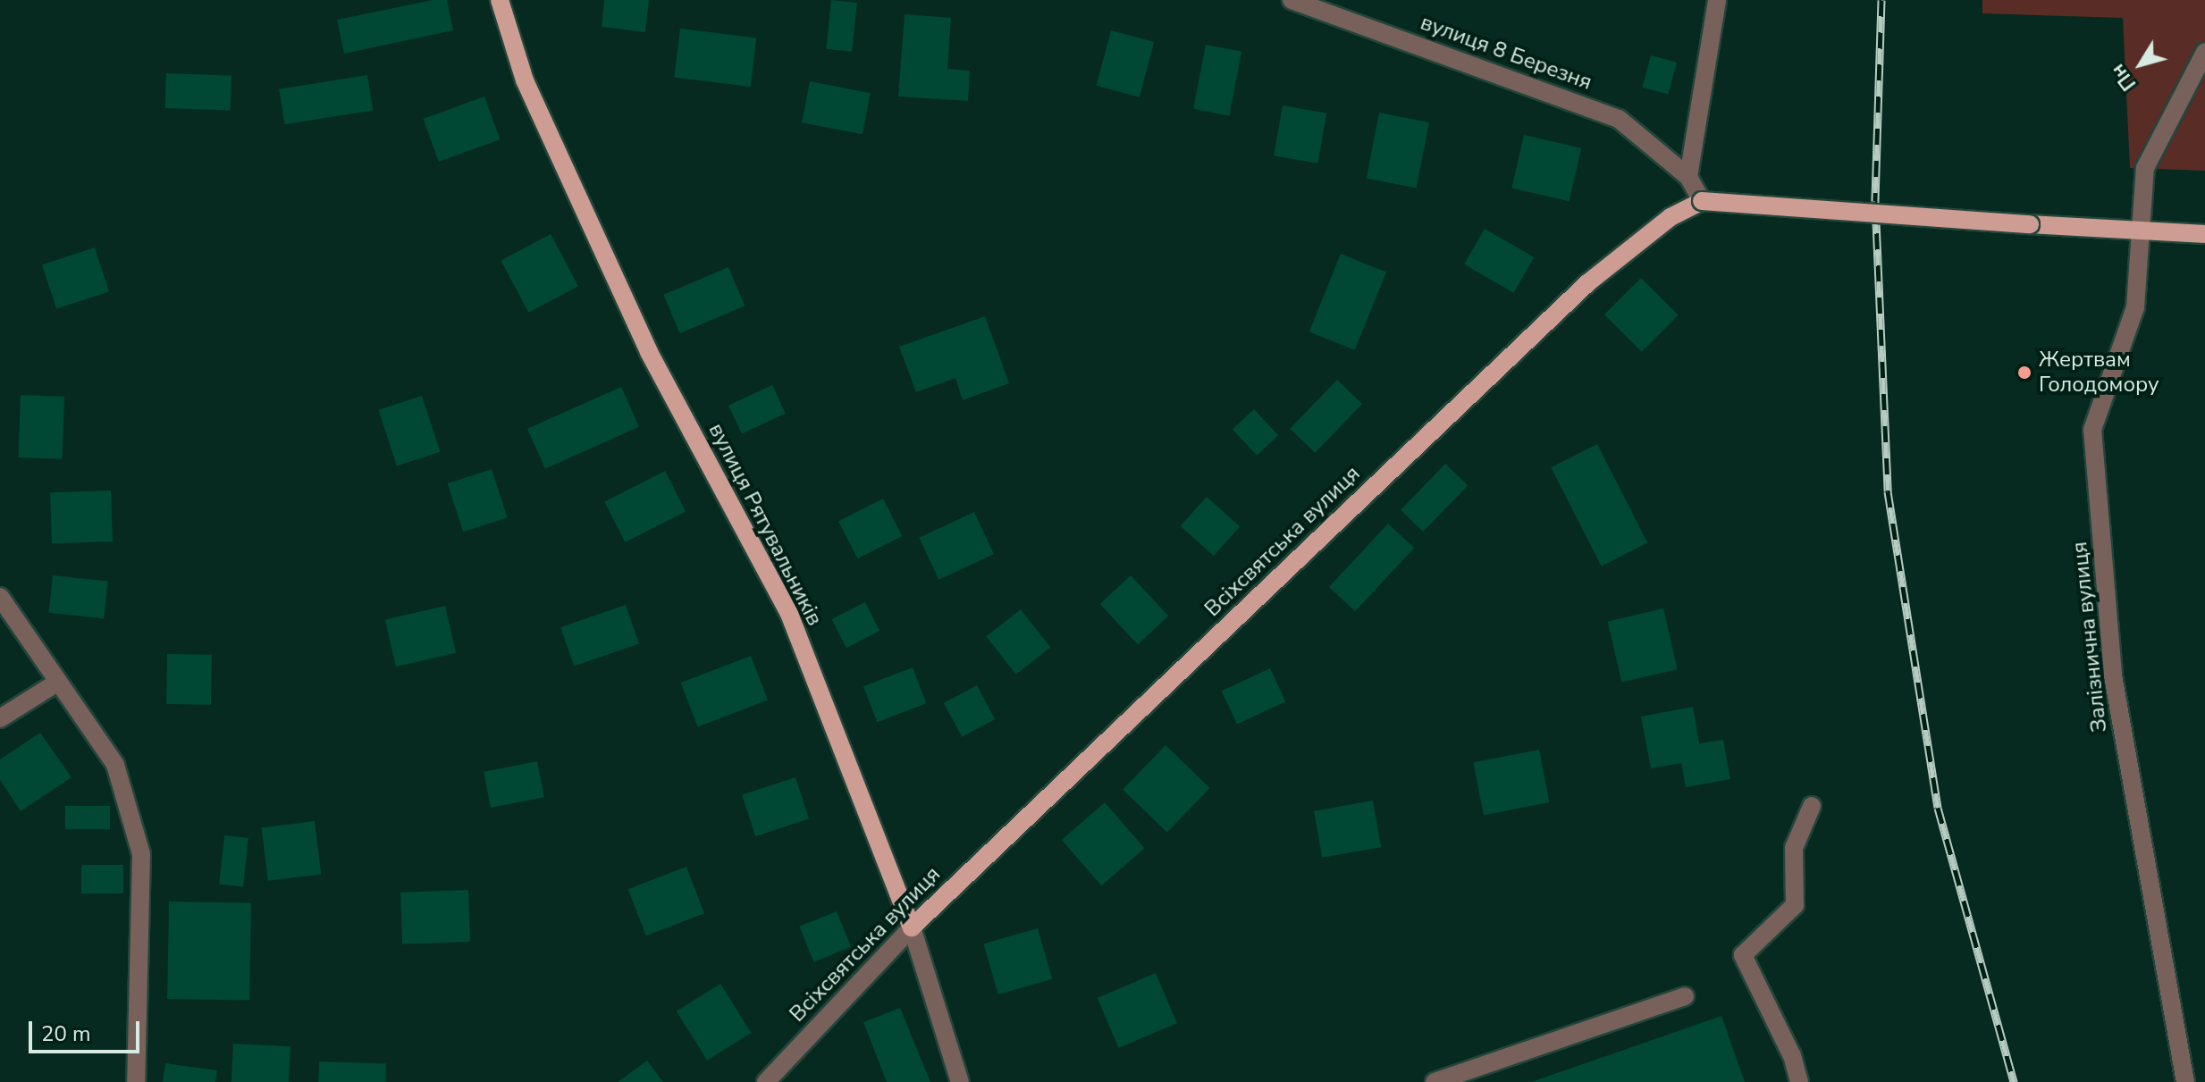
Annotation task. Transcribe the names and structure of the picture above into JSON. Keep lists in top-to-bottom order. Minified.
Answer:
{"streets":{"main road":["вулиця Рятувальників","Всіхсвятська вулиця"],"street":["вулиця 8 Березня","Залізнична вулиця"]},"crossings":[["вулиця Рятувальників","Всіхсвятська вулиця"]],"places":["Жертвам Голодомору"],"scale_bar":"20 m","north":"bottom left"}
